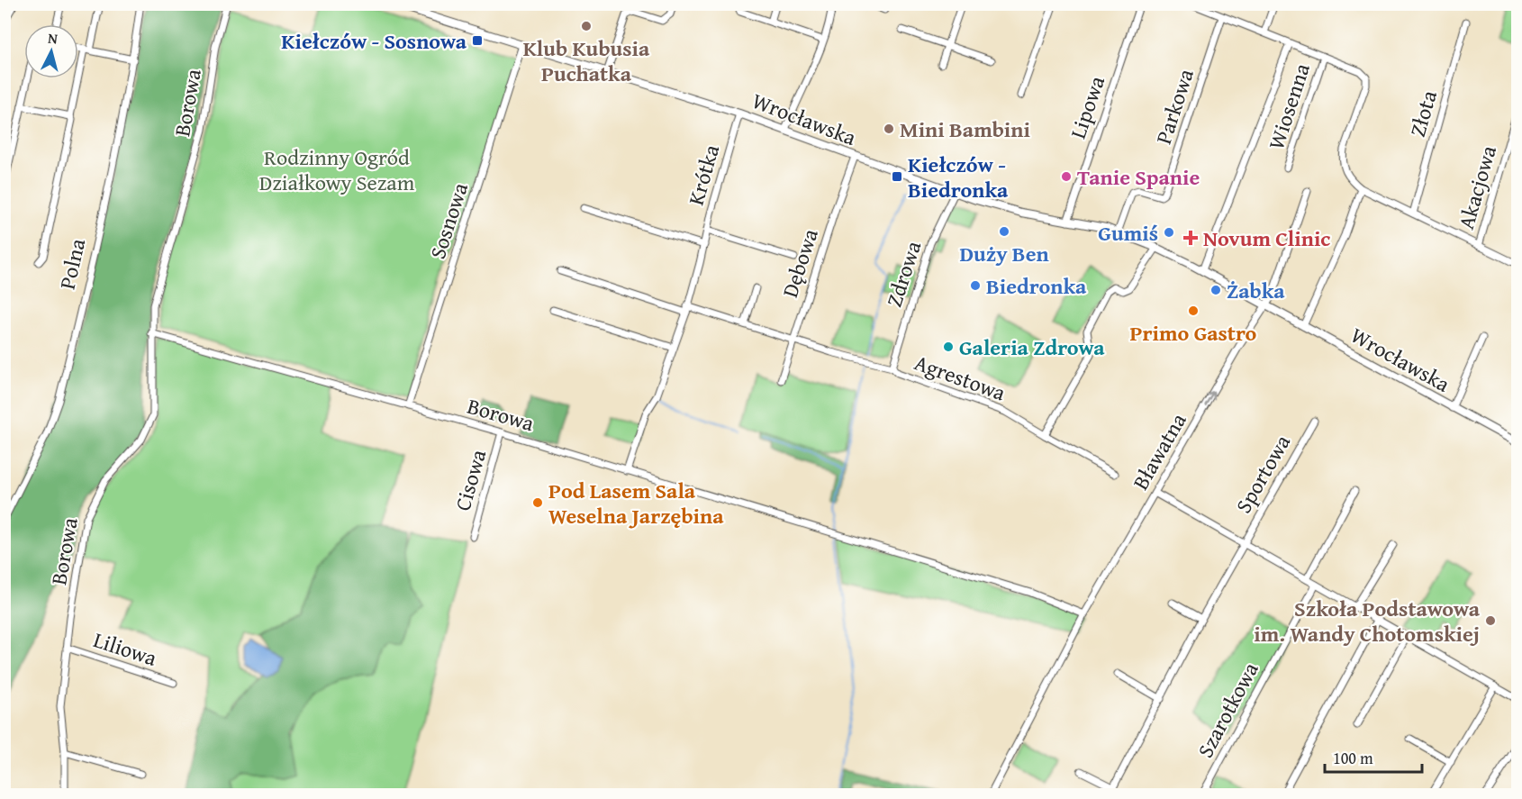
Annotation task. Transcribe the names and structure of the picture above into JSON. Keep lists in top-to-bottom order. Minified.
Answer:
{"streets":{"street":["Borowa","Parkowa","Wiosenna","Lipowa","Złota","Wrocławska","Krótka","Akacjowa","Sosnowa","Dębowa","Polna","Zdrowa","Agrestowa","Bławatna","Sportowa","Cisowa","Liliowa","Szarotkowa"]},"crossings":[["Borowa","Krótka"],["Borowa","Sosnowa"],["Borowa","Bławatna"],["Borowa","Cisowa"],["Borowa","Liliowa"],["Parkowa","Wiosenna"],["Parkowa","Wrocławska"],["Wiosenna","Akacjowa"],["Lipowa","Wrocławska"],["Złota","Akacjowa"],["Wrocławska","Krótka"],["Wrocławska","Sosnowa"],["Wrocławska","Dębowa"],["Wrocławska","Zdrowa"],["Wrocławska","Bławatna"],["Dębowa","Agrestowa"],["Zdrowa","Agrestowa"],["Bławatna","Sportowa"],["Sportowa","Szarotkowa"]],"one_way":["Bławatna"],"parks":["Rodzinny Ogród Działkowy Sezam"],"places":{"other":["Klub Kubusia Puchatka","Mini Bambini","Tanie Spanie","Duży Ben","Gumiś","Biedronka","Żabka","Primo Gastro","Galeria Zdrowa","Pod Lasem Sala Weselna Jarzębina","Szkoła Podstawowa im. Wandy Chotomskiej"],"transit":["Kiełczów - Sosnowa","Kiełczów - Biedronka"],"health":["Novum Clinic"]},"scale_bar":"100 m","north":"top"}
